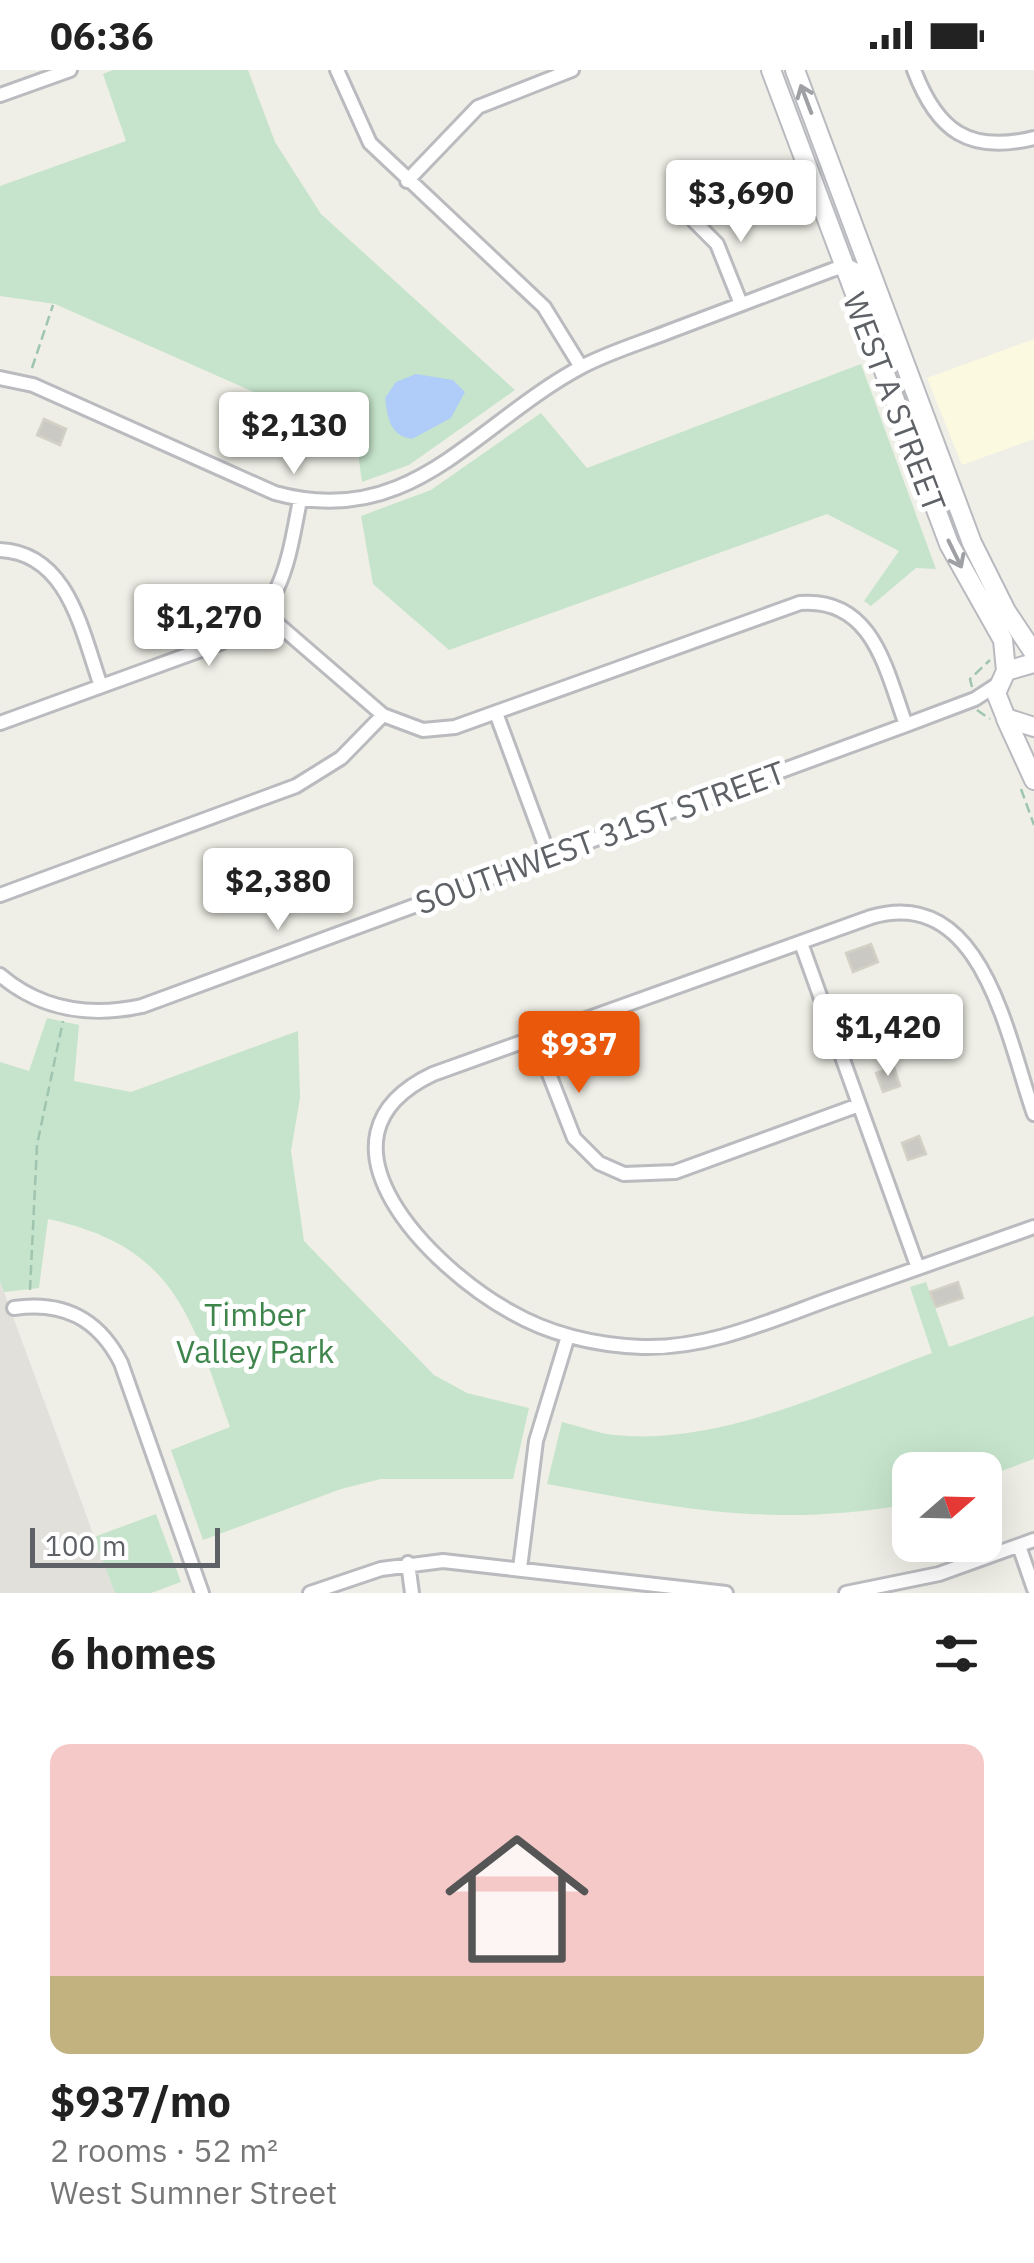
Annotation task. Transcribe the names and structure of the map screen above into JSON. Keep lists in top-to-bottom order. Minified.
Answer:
{"streets":{"main road":["WEST A STREET"],"street":["SOUTHWEST 31ST STREET"]},"crossings":[["WEST A STREET","SOUTHWEST 31ST STREET"]],"parks":["Timber Valley Park"],"scale_bar":"100 m","north":"right","page":{"status":"06:36","price":["$3,690","$2,130","$1,270","$2,380","$1,420","$937"],"scale":"100 m","heading":"6 homes","list":[{"name":"$937/mo","note":"2 rooms · 52 m² · West Sumner Street"}]}}
